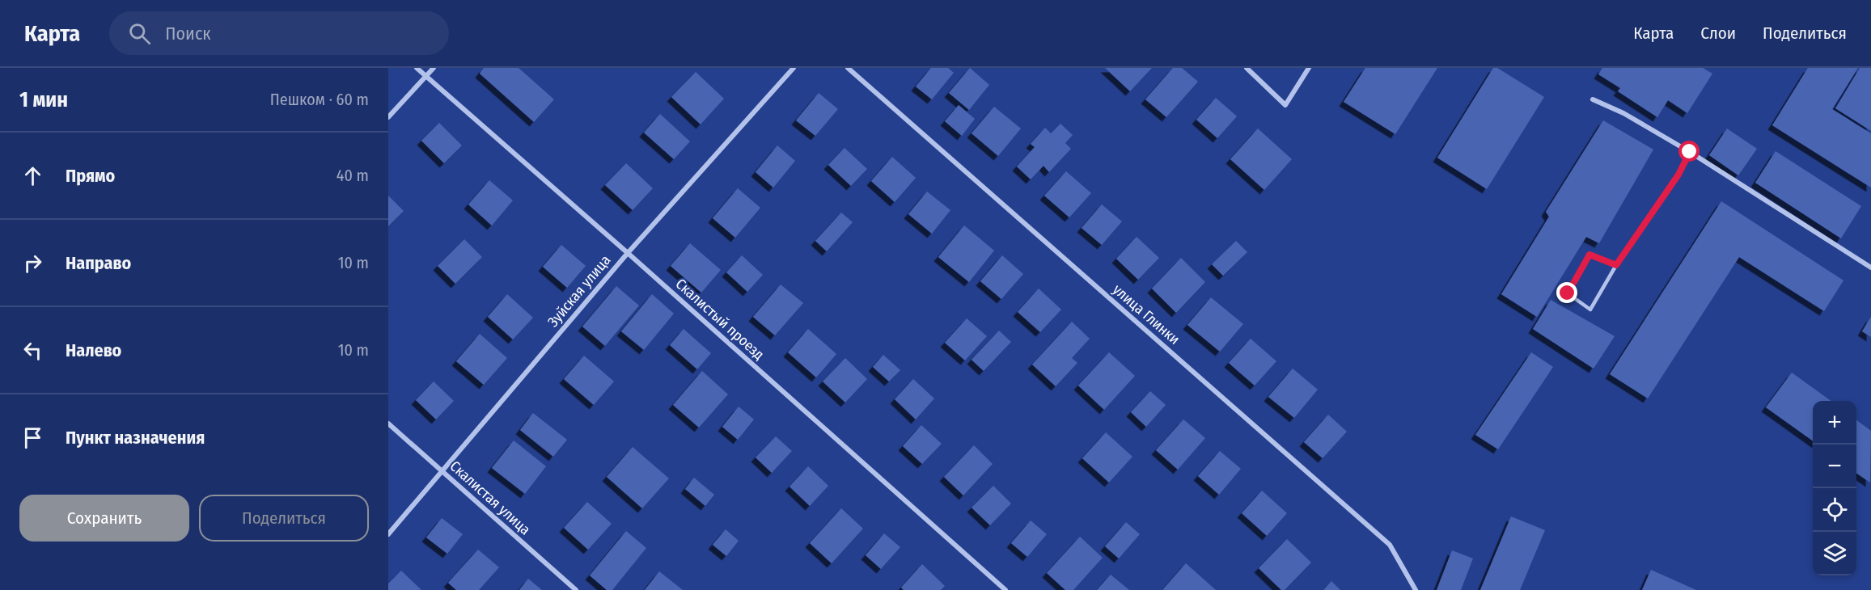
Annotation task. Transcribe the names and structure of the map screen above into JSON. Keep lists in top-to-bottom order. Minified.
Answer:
{"streets":{"street":["Зуйская улица","улица Глинки","Скалистый проезд","Скалистая улица"]},"crossings":[["Зуйская улица","Скалистый проезд"],["Зуйская улица","Скалистая улица"]],"page":{"header":"Карта","search":"Поиск","nav":["Карта","Слои","Поделиться"],"heading":["1 мин","Пешком · 60 m"],"list":[["Прямо","40 m"],["Направо","10 m"],["Налево","10 m"],"Пункт назначения"],"map_buttons":["+","−"],"buttons":["Сохранить","Поделиться"]}}
